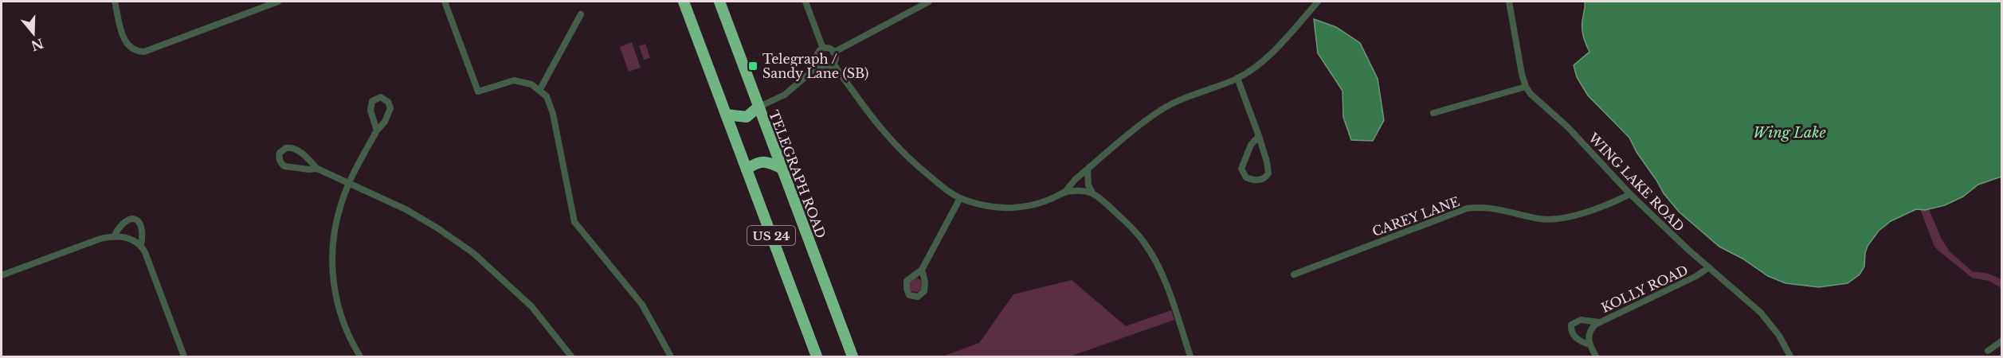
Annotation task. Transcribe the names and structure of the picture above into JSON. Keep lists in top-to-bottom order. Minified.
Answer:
{"streets":{"highway":["TELEGRAPH ROAD","US 24"],"street":["WING LAKE ROAD","CAREY LANE","KOLLY ROAD"]},"crossings":[["WING LAKE ROAD","CAREY LANE"],["WING LAKE ROAD","KOLLY ROAD"]],"water":["Wing Lake"],"places":{"transit":["Telegraph / Sandy Lane (SB)"]},"north":"bottom"}
